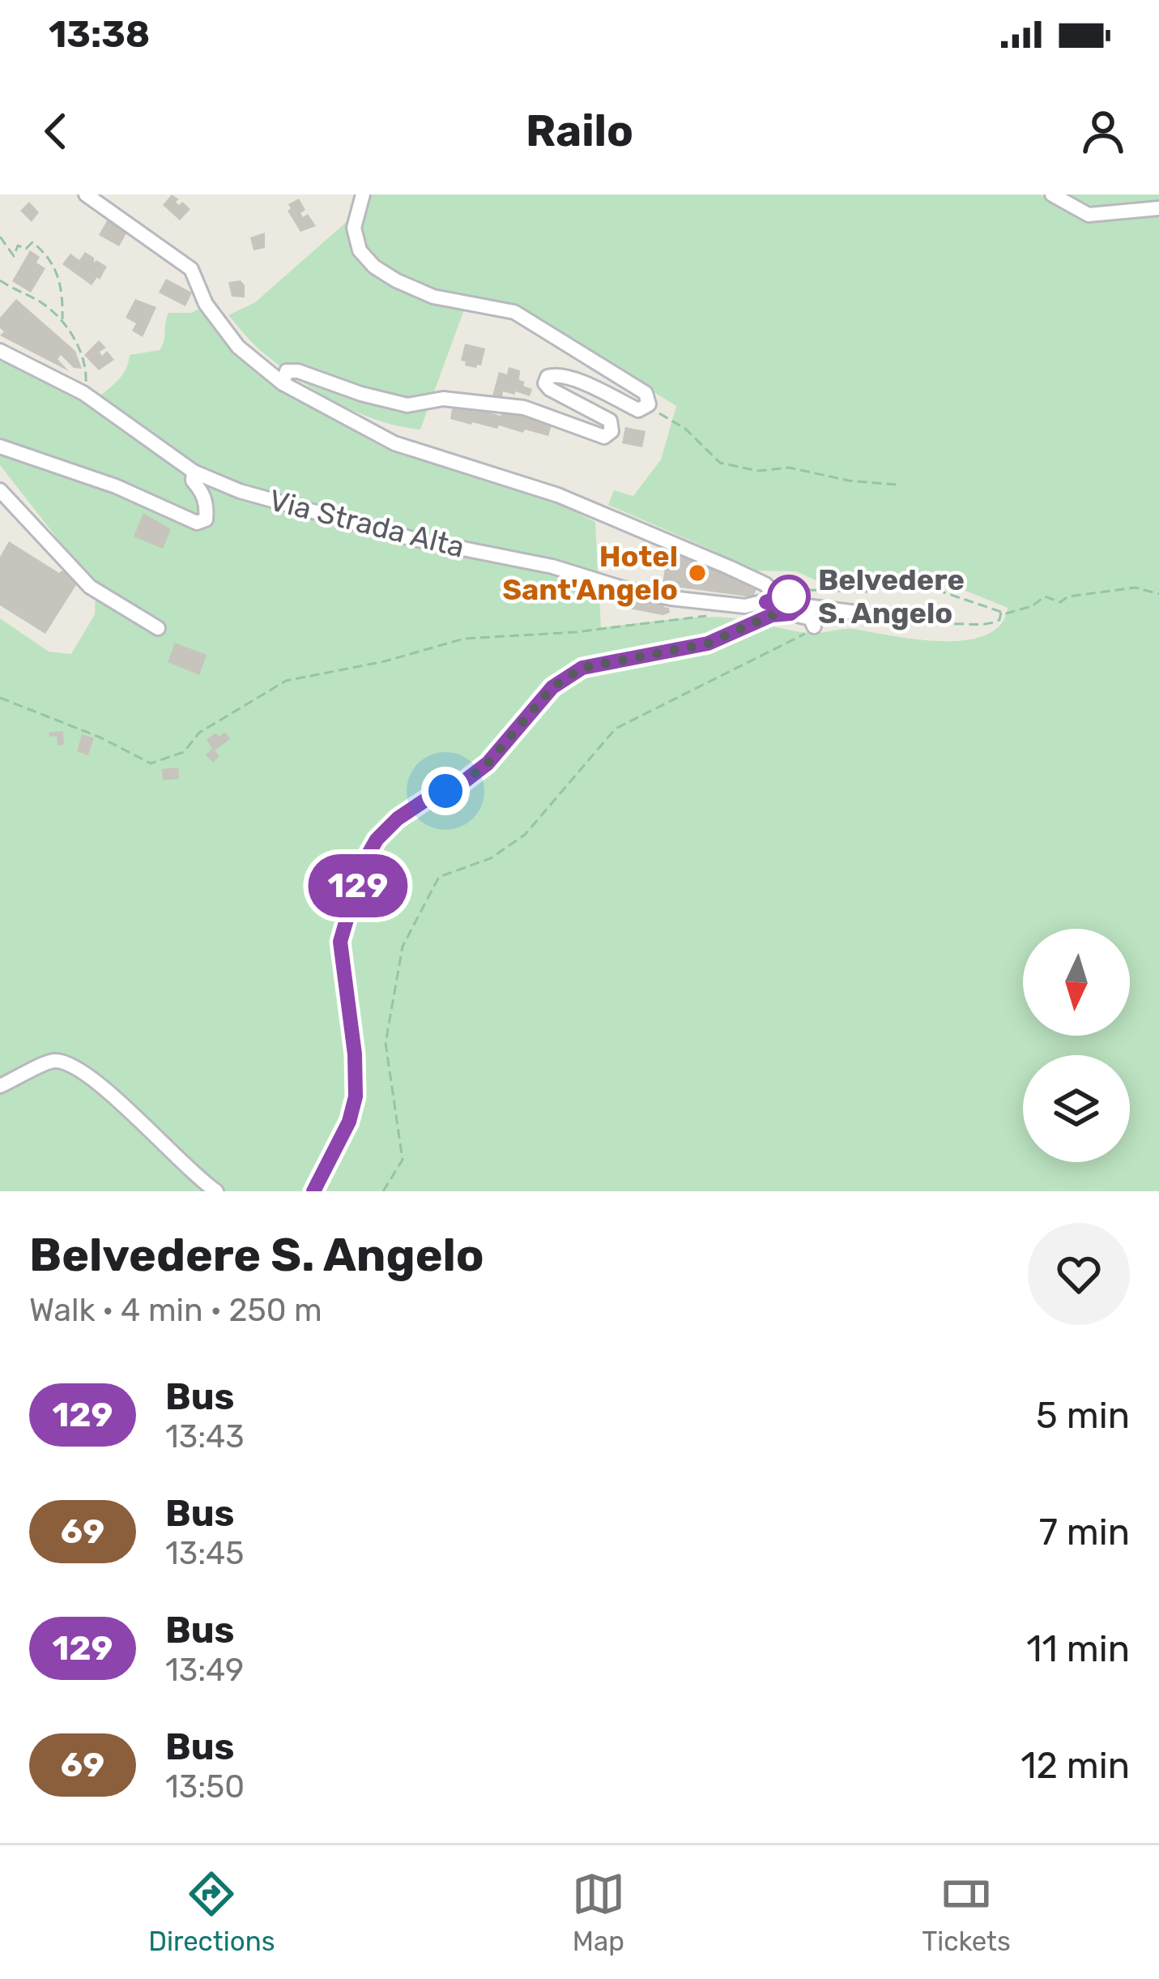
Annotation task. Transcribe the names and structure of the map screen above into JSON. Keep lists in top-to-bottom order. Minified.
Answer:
{"streets":{"street":["Via Strada Alta"]},"places":["Hotel Sant'Angelo","Belvedere S. Angelo"],"lines":["bus line 129"],"north":"bottom","page":{"status":"13:38","header":"Railo","on_map":"129","heading":["Belvedere S. Angelo","Walk · 4 min · 250 m"],"list":[{"mark":"129","name":"Bus","note":"13:43","value":"5 min"},{"mark":"69","name":"Bus","note":"13:45","value":"7 min"},{"mark":"129","name":"Bus","note":"13:49","value":"11 min"},{"mark":"69","name":"Bus","note":"13:50","value":"12 min"}],"tabs":["Directions","Map","Tickets"]}}
